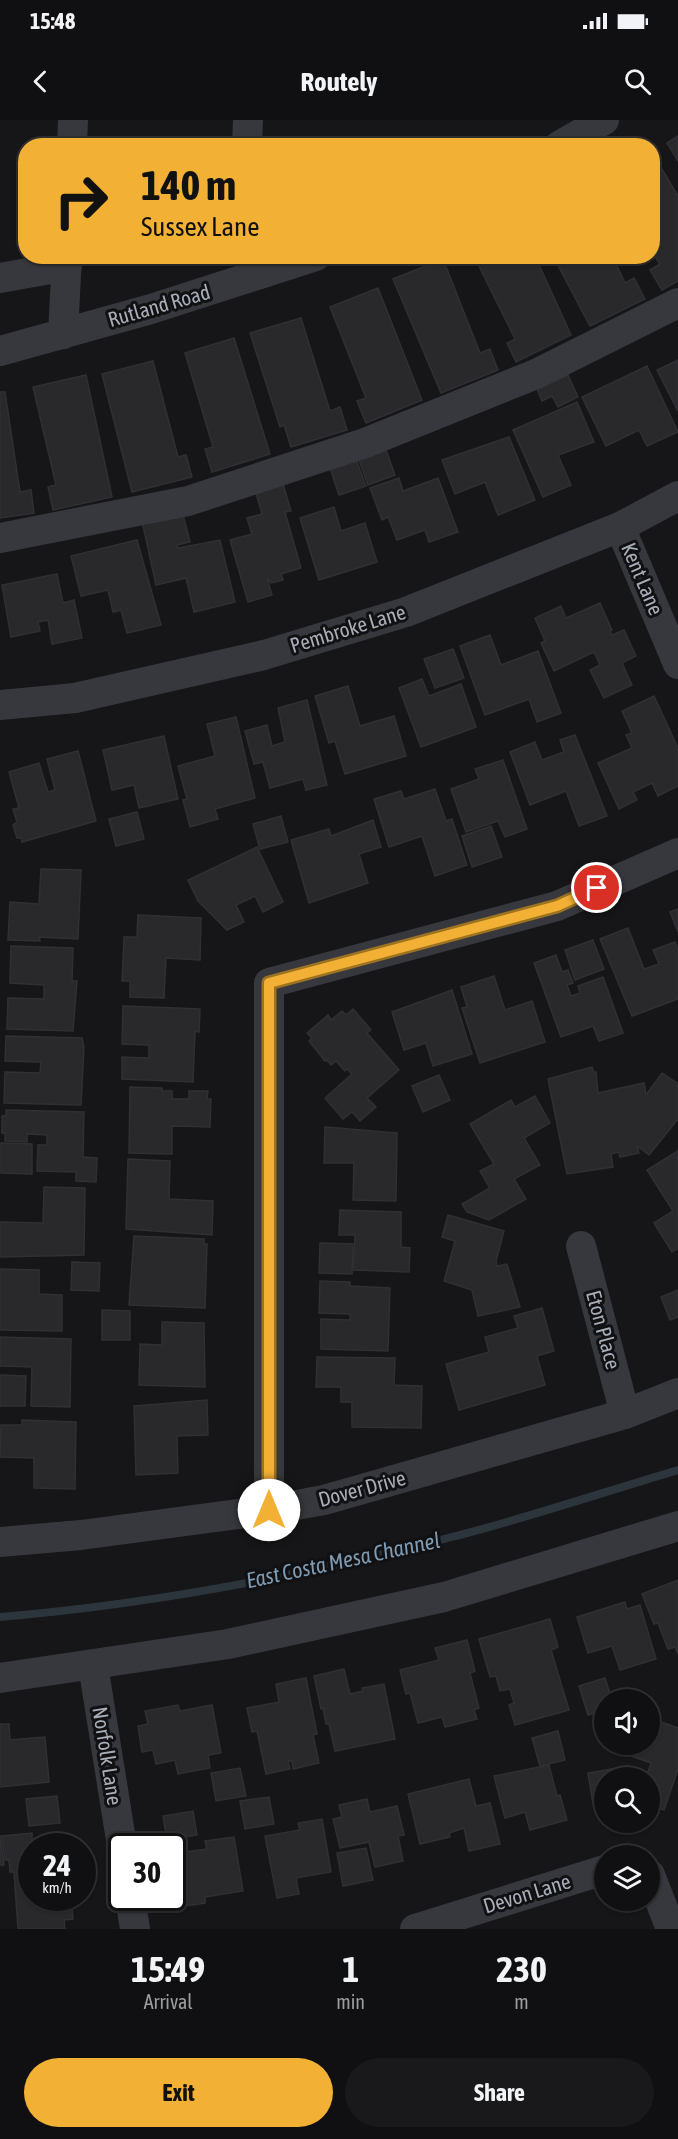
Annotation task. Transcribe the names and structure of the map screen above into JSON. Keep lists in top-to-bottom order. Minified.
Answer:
{"streets":{"street":["Rutland Road","Kent Lane","Pembroke Lane","Eton Place","Dover Drive","Norfolk Lane","Devon Lane"]},"crossings":[["Kent Lane","Pembroke Lane"],["Eton Place","Dover Drive"]],"water":["East Costa Mesa Channel"],"page":{"status":"15:48","header":"Routely","turn":["140 m","Sussex Lane"],"speed":"24 km/h","limit":"30","eta":["15:49","Arrival","1","min","230","m"],"buttons":["Exit","Share"]}}
